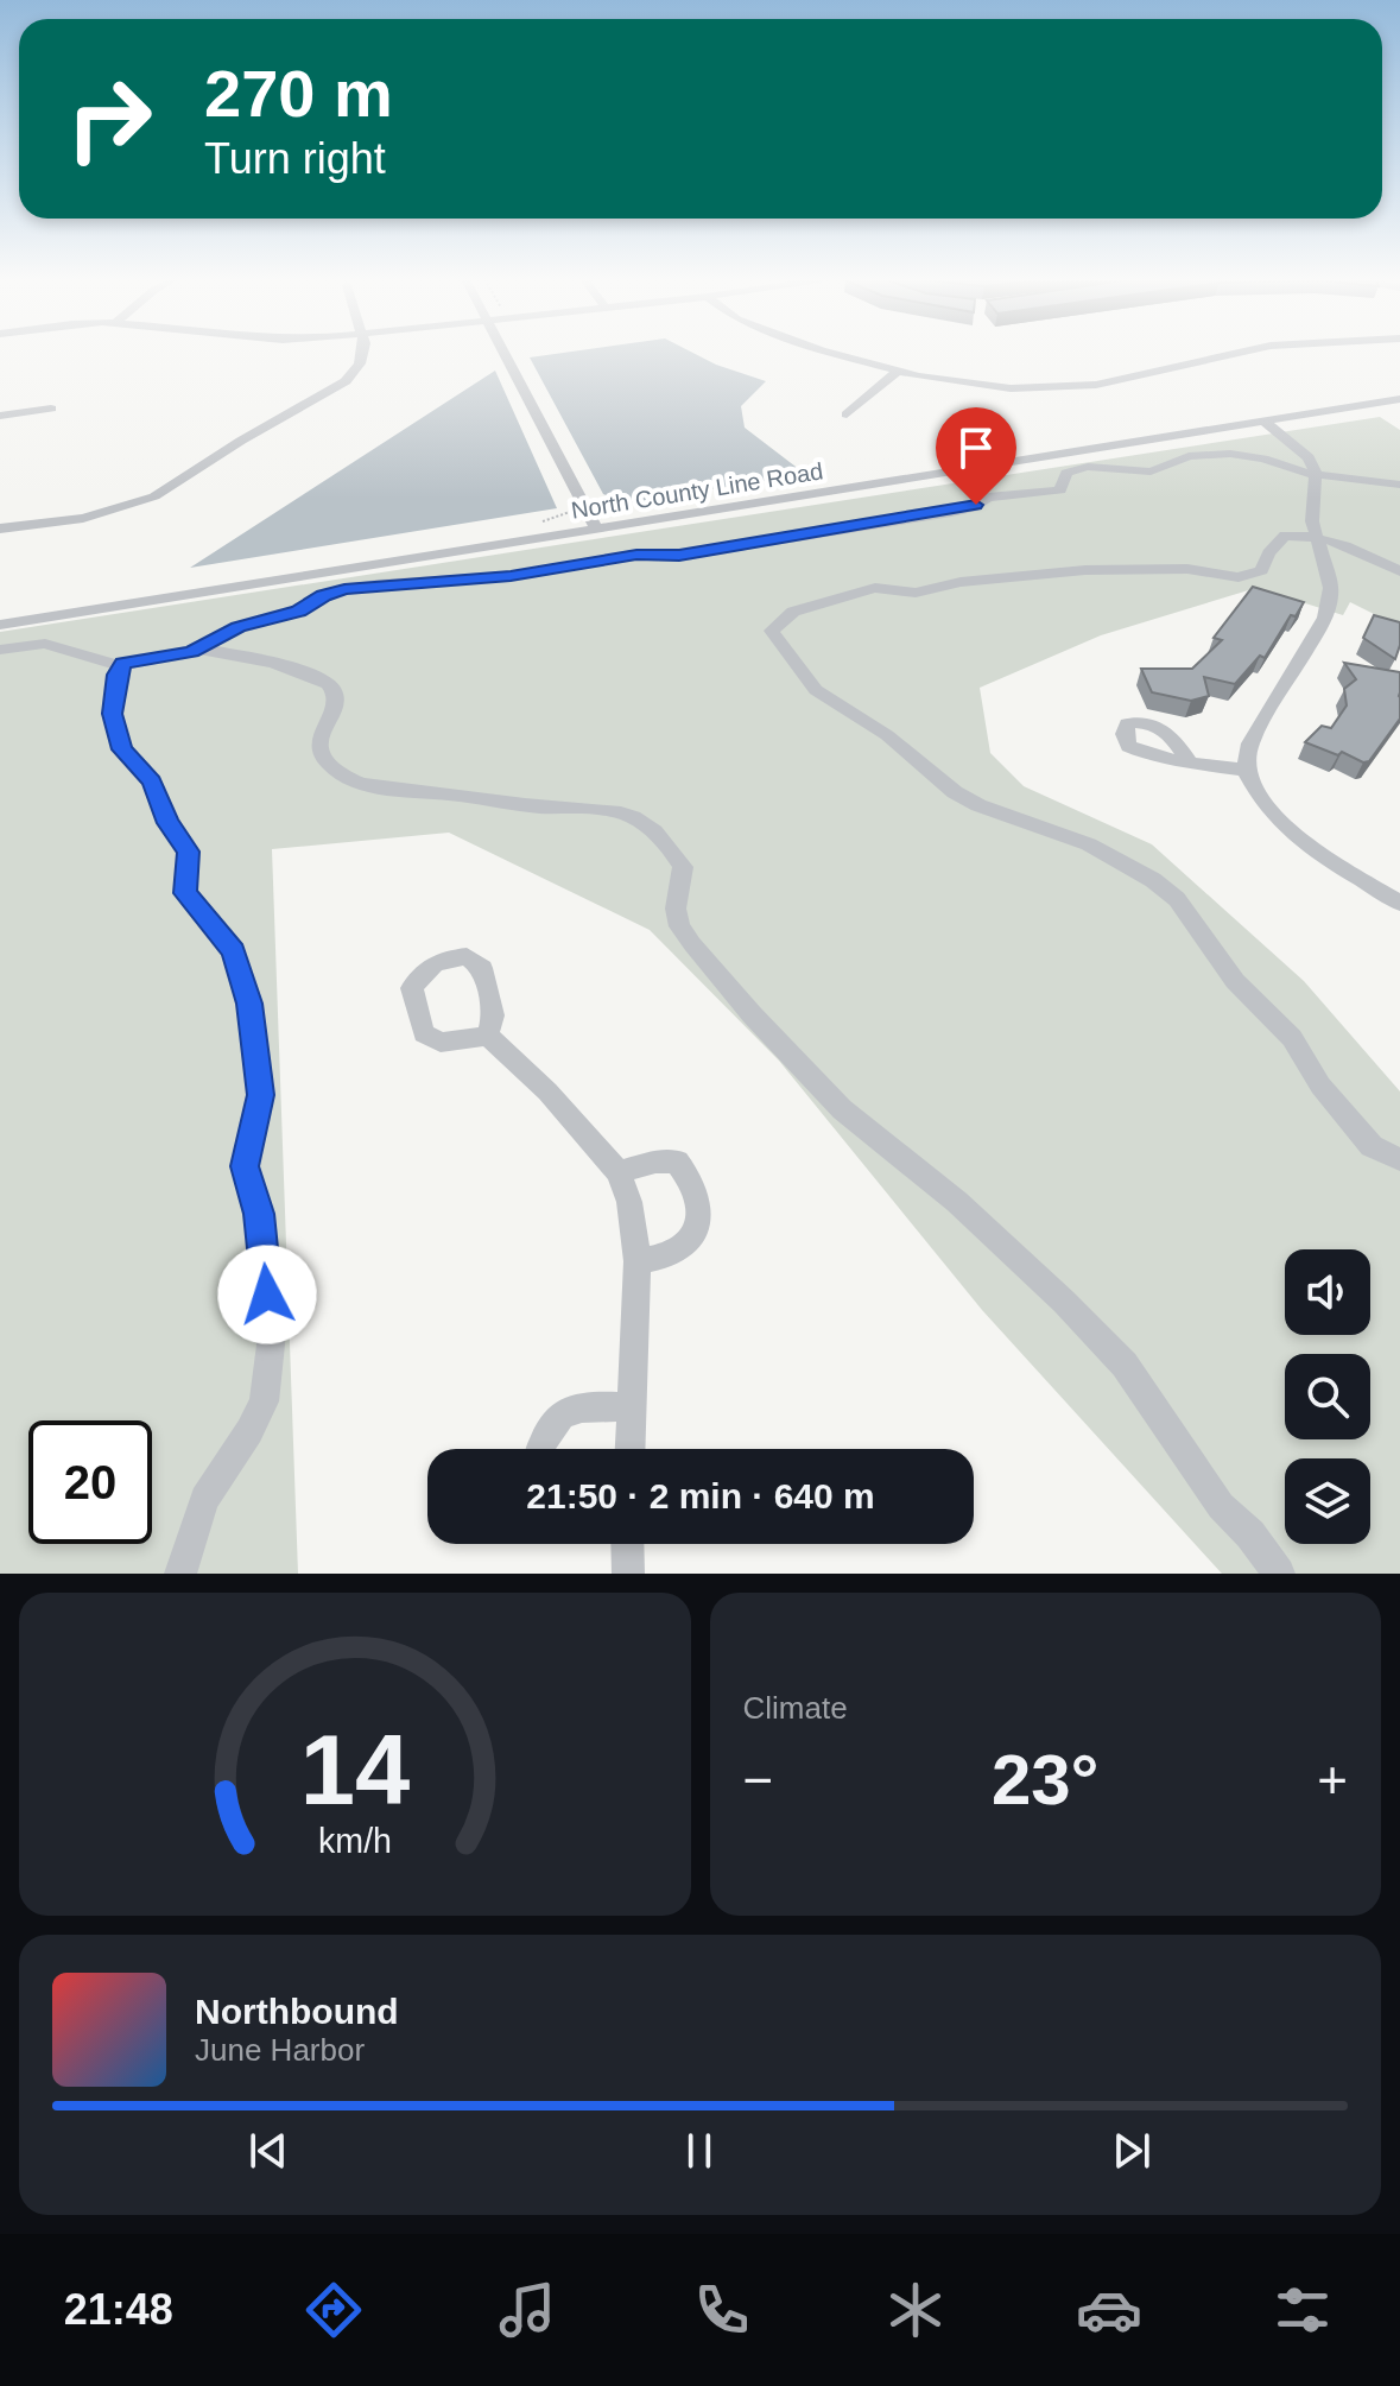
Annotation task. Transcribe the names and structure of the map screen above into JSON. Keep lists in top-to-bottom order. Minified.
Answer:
{"streets":{"street":["North County Line Road"]},"page":{"turn":["270 m","Turn right"],"limit":"20","trip":"21:50 · 2 min · 640 m","tile":"Climate","heat":["−","23°","+"],"song":["Northbound","June Harbor"],"tabs":"21:48","gauge":["14","km/h"]}}
